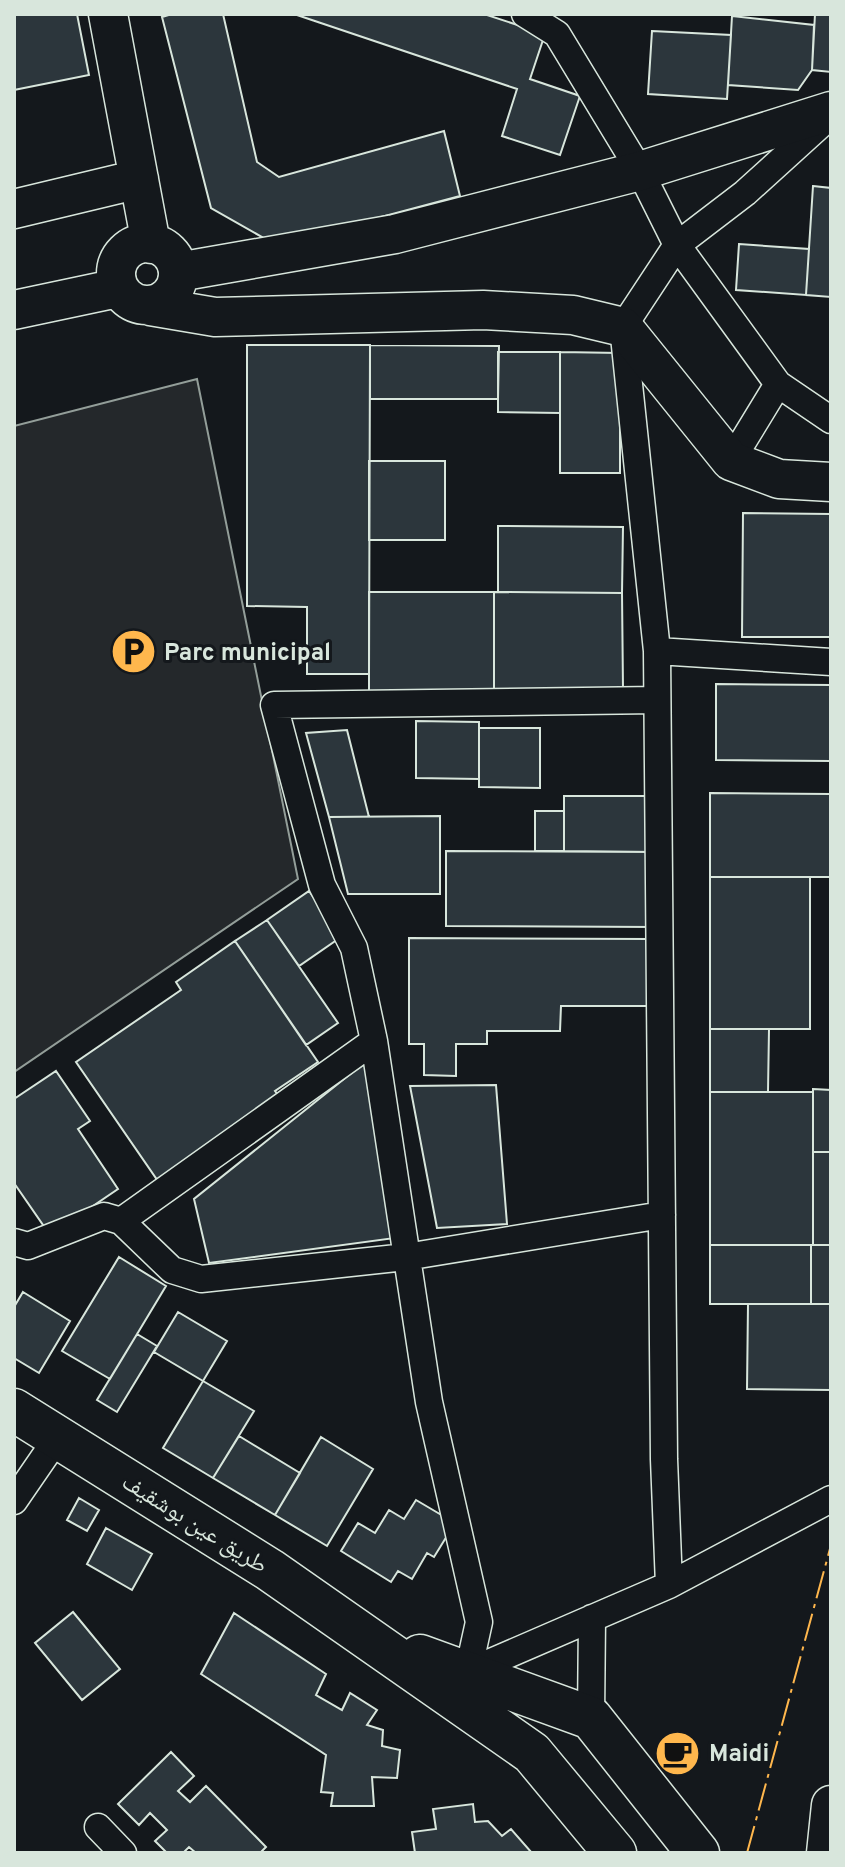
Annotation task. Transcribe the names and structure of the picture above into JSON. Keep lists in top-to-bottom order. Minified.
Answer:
{"streets":{"main road":["طريق عين بوشقيف"]},"places":{"parking":["Parc municipal"],"cafe":["Maidi"]}}
